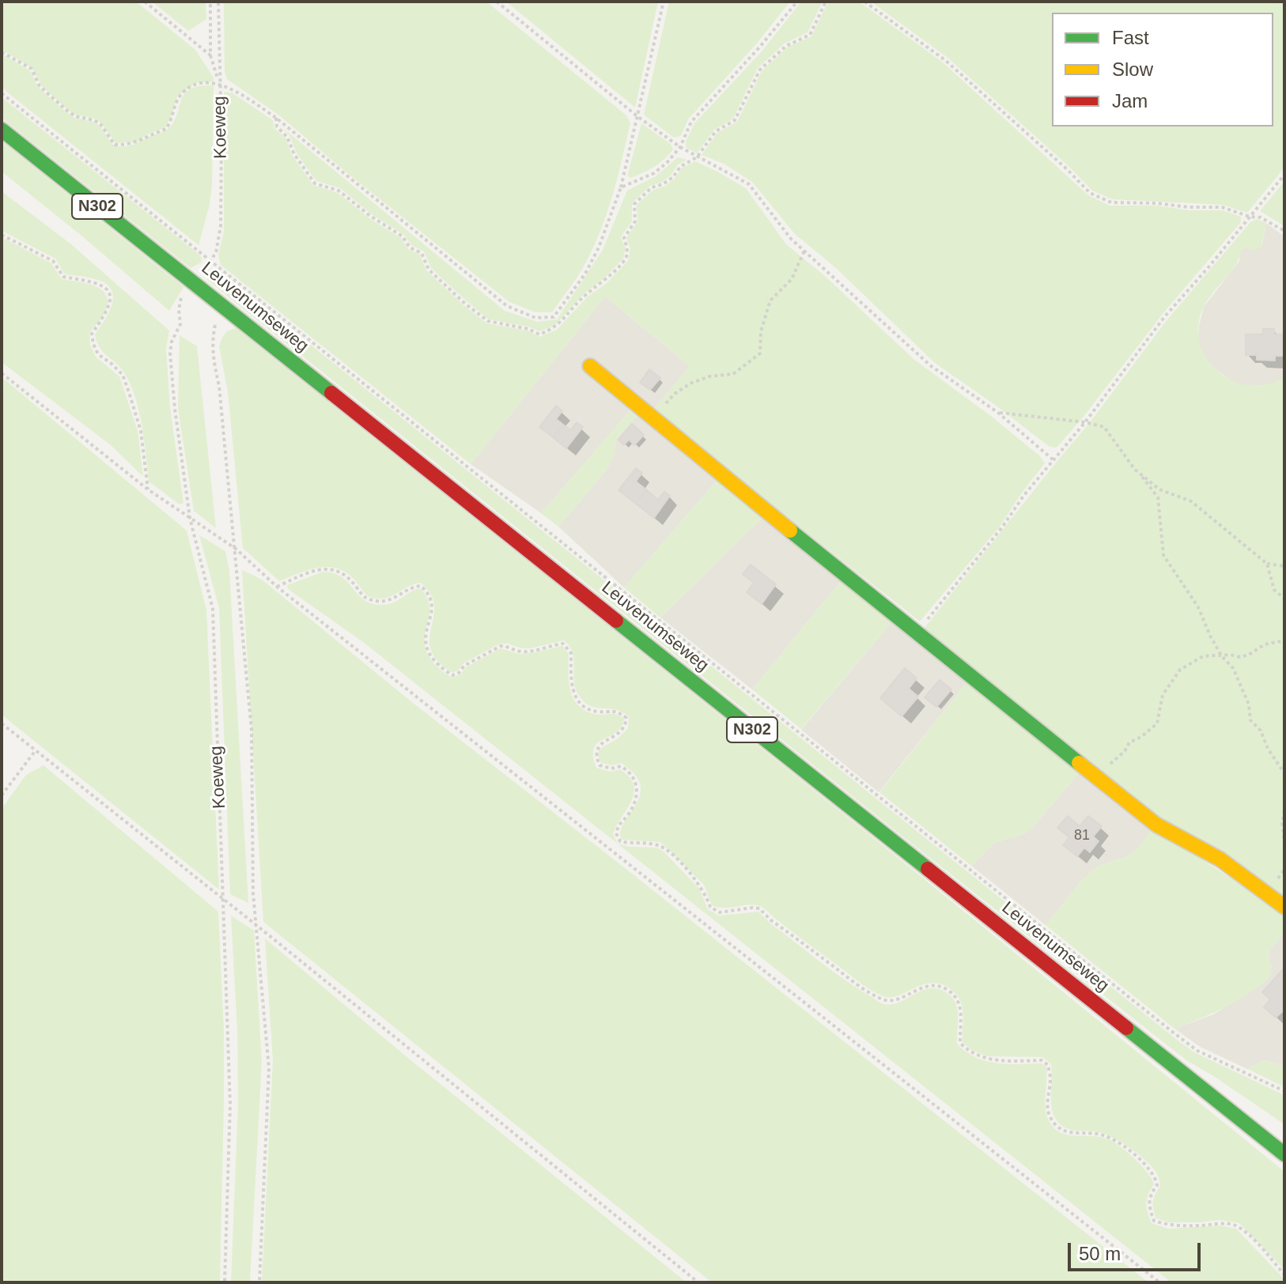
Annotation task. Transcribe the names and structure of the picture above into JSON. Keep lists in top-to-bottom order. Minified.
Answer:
{"streets":{"main road":["N302","Leuvenumseweg"],"path":["Koeweg"]},"crossings":[["Koeweg","Leuvenumseweg"]],"house_numbers":["81"],"legend":["Fast","Slow","Jam"],"scale_bar":"50 m"}
